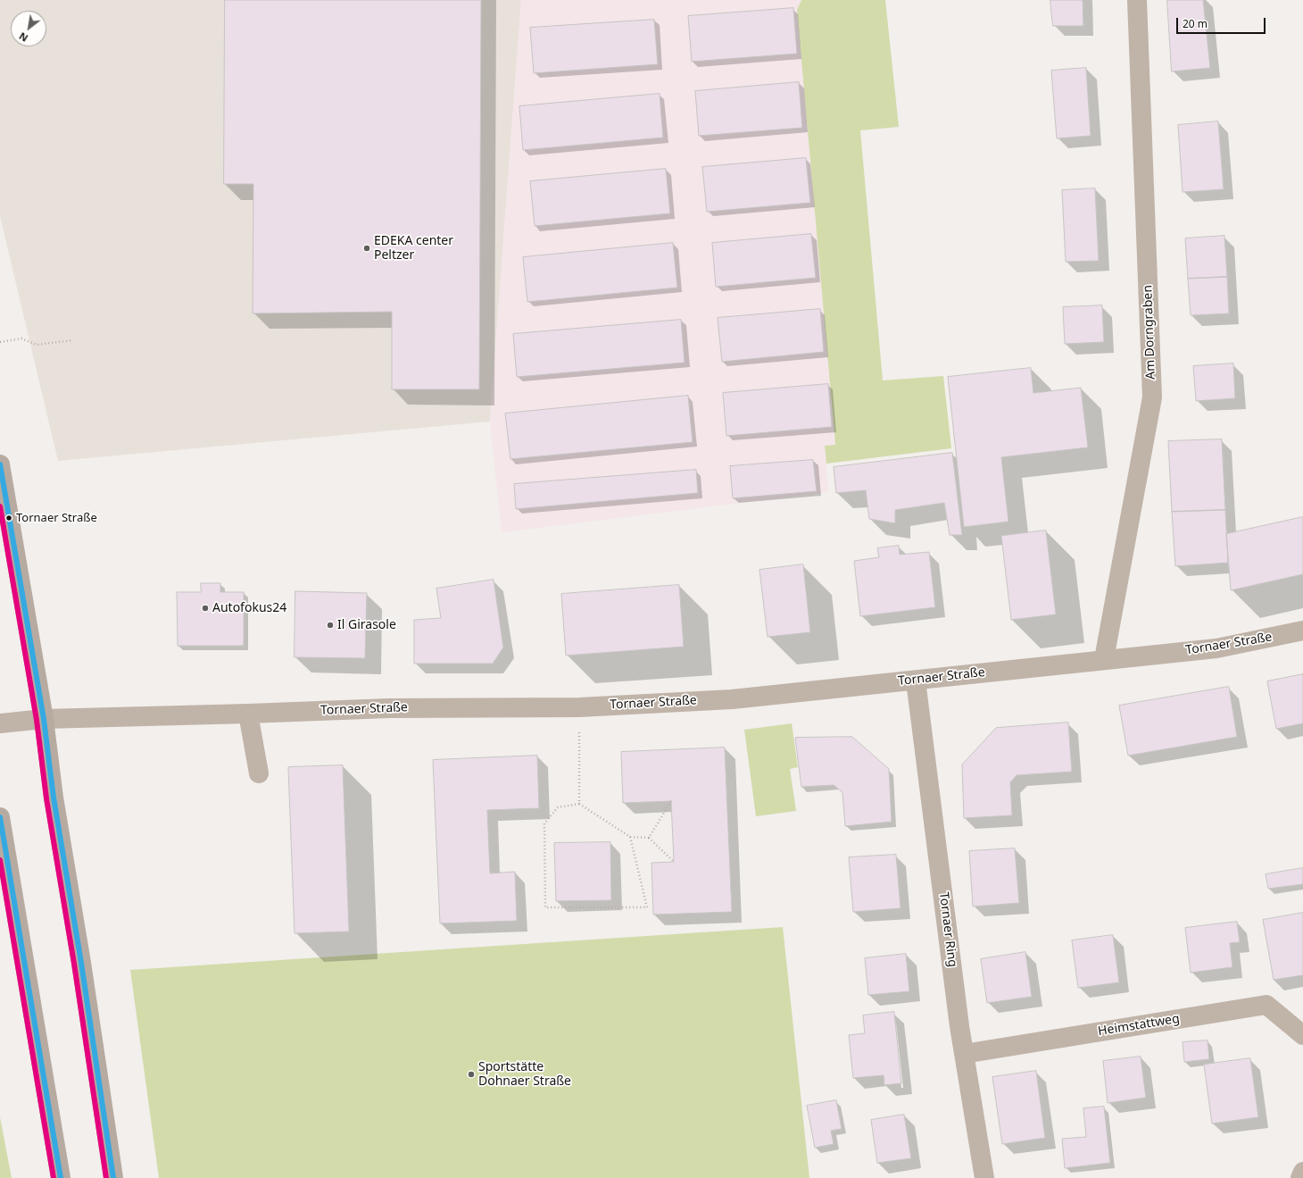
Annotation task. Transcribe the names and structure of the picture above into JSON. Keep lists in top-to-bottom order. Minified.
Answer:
{"streets":{"street":["Am Dorngraben","Tornaer Straße","Tornaer Ring","Heimstattweg"]},"crossings":[["Am Dorngraben","Tornaer Straße"],["Tornaer Straße","Tornaer Ring"],["Tornaer Ring","Heimstattweg"]],"places":["EDEKA center Peltzer","Tornaer Straße","Autofokus24","Il Girasole","Sportstätte Dohnaer Straße"],"scale_bar":"20 m","north":"bottom left"}
